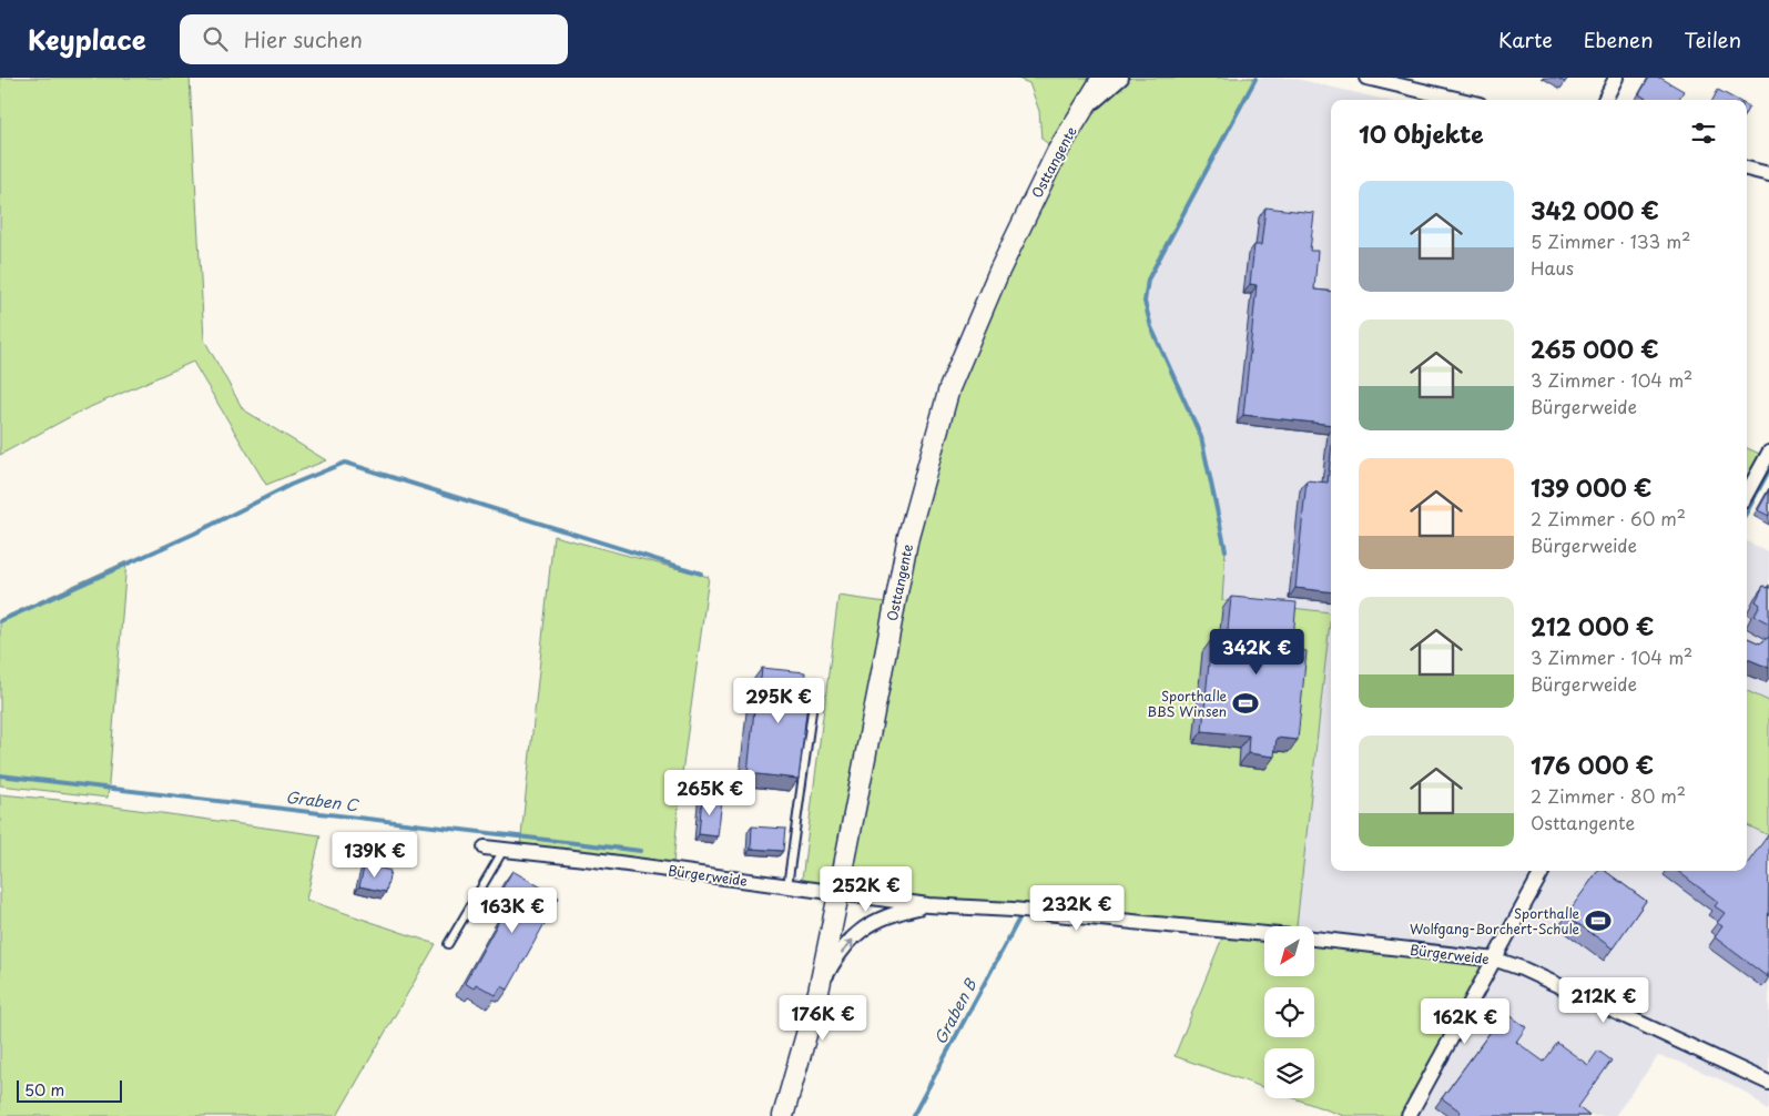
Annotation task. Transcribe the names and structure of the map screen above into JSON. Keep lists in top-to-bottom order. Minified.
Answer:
{"streets":{"main road":["Osttangente"],"street":["Bürgerweide"]},"crossings":[["Osttangente","Bürgerweide"]],"water":["Graben C","Graben B"],"places":{"sports":["Sporthalle BBS Winsen","Sporthalle Wolfgang-Borchert-Schule"]},"scale_bar":"50 m","north":"bottom left","page":{"header":"Keyplace","search":"Hier suchen","nav":["Karte","Ebenen","Teilen"],"heading":"10 Objekte","list":[{"name":"342 000 €","note":"5 Zimmer · 133 m² · Haus"},{"name":"265 000 €","note":"3 Zimmer · 104 m² · Bürgerweide"},{"name":"139 000 €","note":"2 Zimmer · 60 m² · Bürgerweide"},{"name":"212 000 €","note":"3 Zimmer · 104 m² · Bürgerweide"},{"name":"176 000 €","note":"2 Zimmer · 80 m² · Osttangente"}],"price":["342K €","295K €","265K €","139K €","252K €","232K €","163K €","212K €","176K €","162K €"],"scale":"50 m"}}
